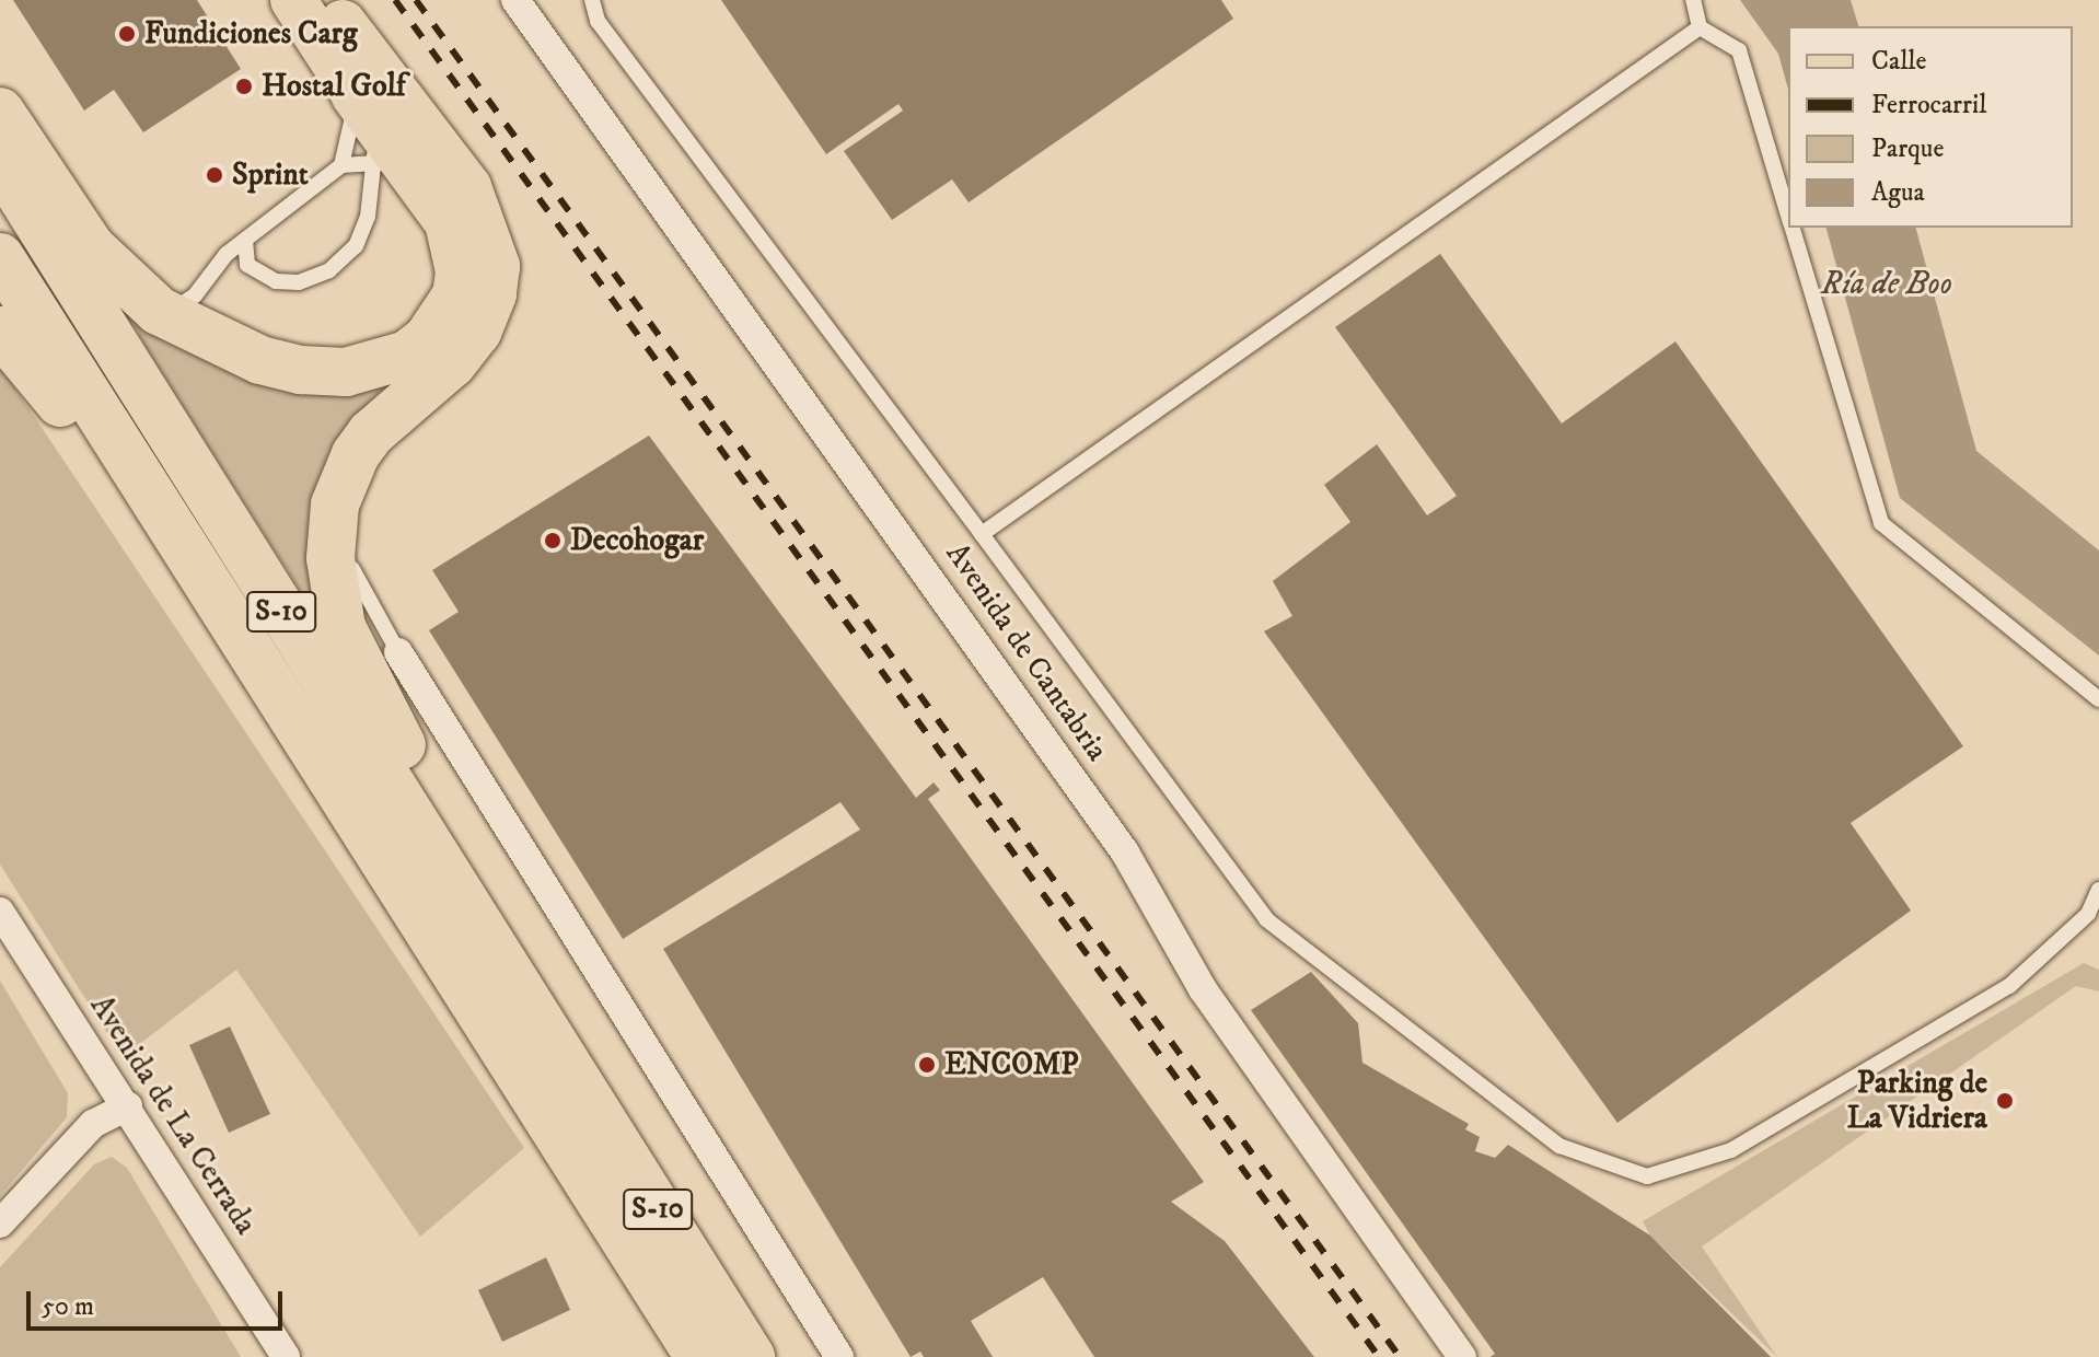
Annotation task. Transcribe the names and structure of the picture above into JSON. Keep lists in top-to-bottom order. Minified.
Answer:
{"streets":{"highway":["S-10"],"street":["Avenida de Cantabria","Avenida de La Cerrada"]},"water":["Ría de Boo"],"places":["Fundiciones Carg","Hostal Golf","Sprint","Decohogar","ENCOMP","Parking de La Vidriera"],"legend":["Calle","Ferrocarril","Parque","Agua"],"scale_bar":"50 m"}
